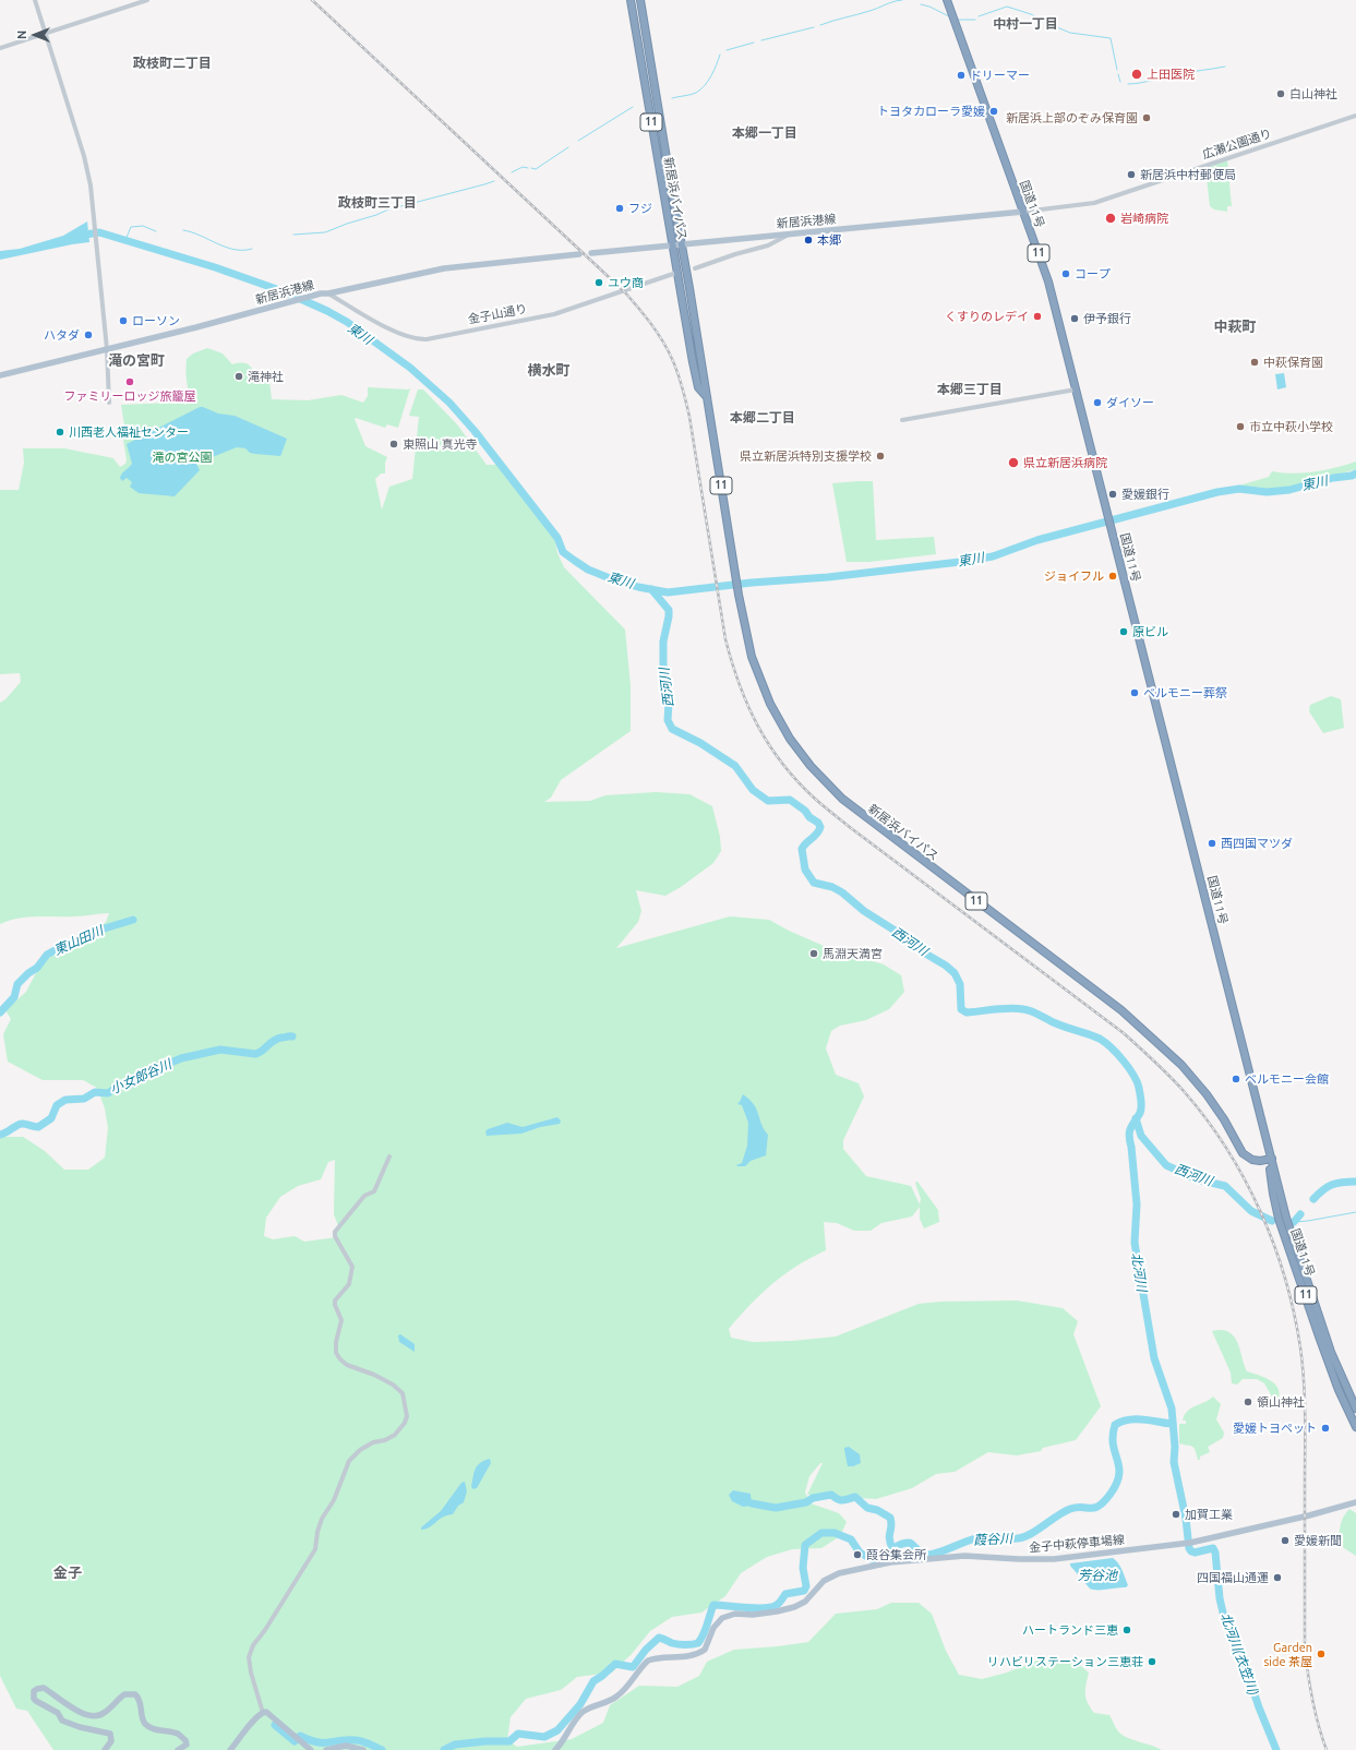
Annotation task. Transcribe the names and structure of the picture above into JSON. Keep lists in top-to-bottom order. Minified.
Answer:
{"streets":{"highway":["11","新居浜バイパス","国道11号"],"main road":["新居浜港線","金子中萩停車場線"],"street":["広瀬公園通り","金子山通り"]},"crossings":[["広瀬公園通り","国道11号"],["広瀬公園通り","新居浜港線"],["新居浜バイパス","国道11号"],["新居浜バイパス","新居浜港線"],["新居浜バイパス","金子山通り"],["国道11号","新居浜港線"],["新居浜港線","金子山通り"]],"districts":["中村一丁目","政枝町二丁目","本郷一丁目","政枝町三丁目","中萩町","滝の宮町","横水町","本郷三丁目","本郷二丁目","金子"],"water":["東川","西河川","東山田川","小女郎谷川","北河川","葭谷川","芳谷池","北河川(衣笠川)"],"parks":["滝の宮公園"],"places":["上田医院","ドリーマー","白山神社","トヨタカローラ愛媛","新居浜上部のぞみ保育園","新居浜中村郵便局","フジ","岩崎病院","本郷","コープ","ユウ商","くすりのレデイ","伊予銀行","ローソン","ハタダ","中萩保育園","滝神社","ファミリーロッジ旅籠屋","ダイソー","市立中萩小学校","川西老人福祉センター","東照山 真光寺","県立新居浜特別支援学校","県立新居浜病院","愛媛銀行","ジョイフル","原ビル","ベルモニー葬祭","西四国マツダ","馬淵天満宮","ベルモニー会館","領山神社","愛媛トヨペット","加賀工業","愛媛新聞","葭谷集会所","四国福山通運","ハートランド三恵","Garden side 茶屋","リハビリステーション三恵荘"],"north":"left"}
